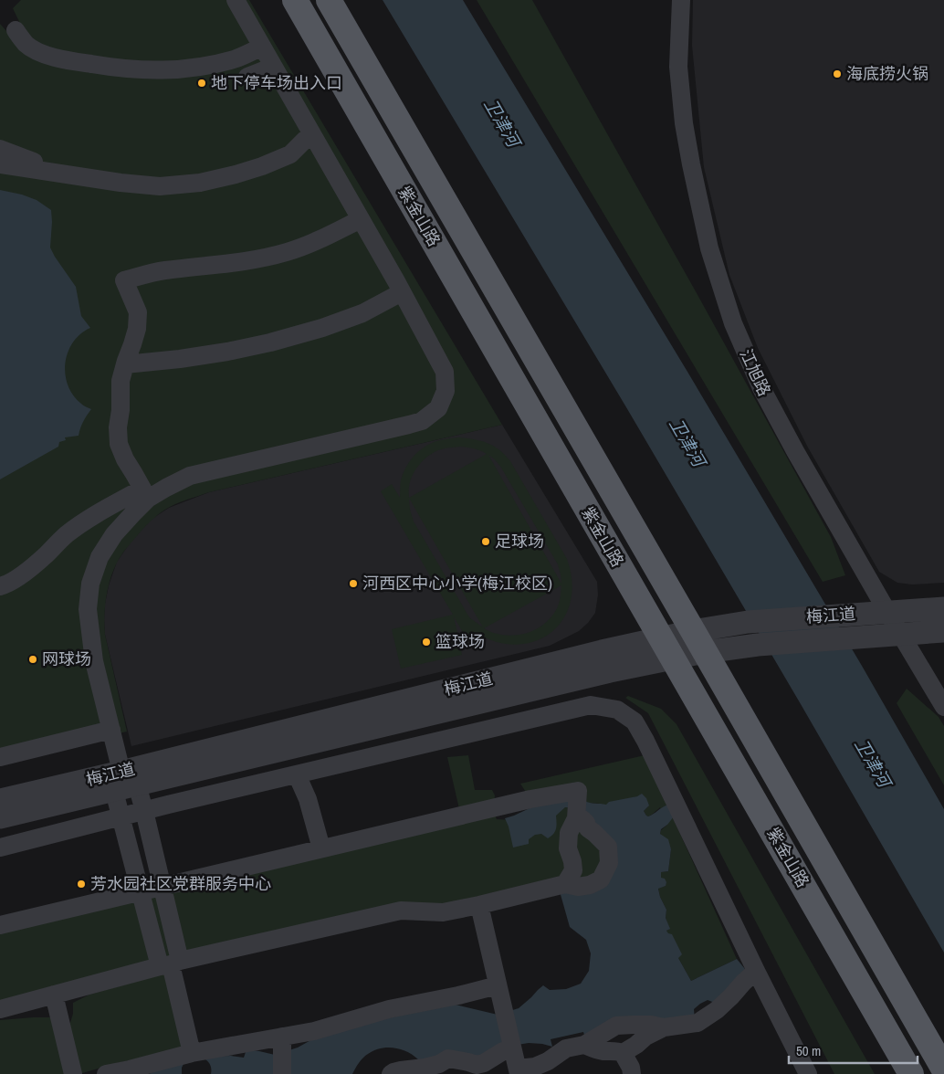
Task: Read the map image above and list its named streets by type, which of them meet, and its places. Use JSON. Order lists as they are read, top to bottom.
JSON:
{
  "streets": {
    "main road": ["紫金山路"],
    "street": ["江旭路", "梅江道"]
  },
  "crossings": [
    ["紫金山路", "梅江道"],
    ["江旭路", "梅江道"]
  ],
  "water": ["卫津河"],
  "places": [
    "海底捞火锅",
    "地下停车场出入口",
    "足球场",
    "河西区中心小学(梅江校区)",
    "篮球场",
    "网球场",
    "芳水园社区党群服务中心"
  ],
  "scale_bar": "50 m"
}
